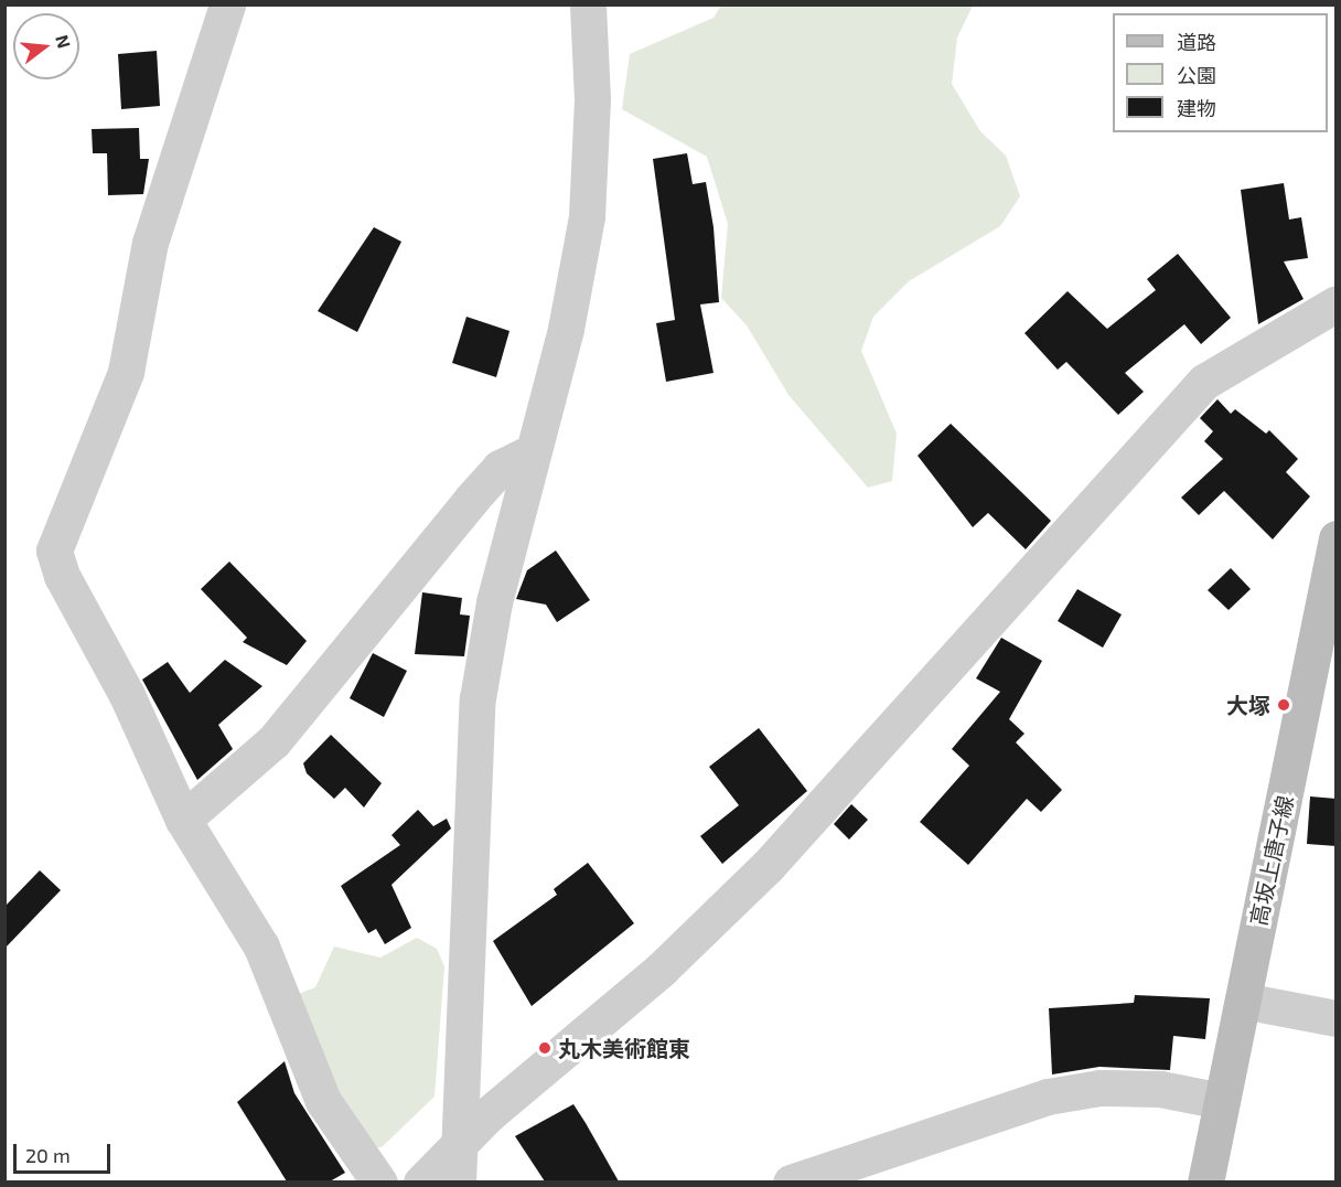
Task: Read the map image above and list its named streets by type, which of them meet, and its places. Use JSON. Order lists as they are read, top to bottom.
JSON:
{
  "streets": {
    "main road": ["高坂上唐子線"]
  },
  "places": ["大塚", "丸木美術館東"],
  "legend": ["道路", "公園", "建物"],
  "scale_bar": "20 m",
  "north": "right"
}
